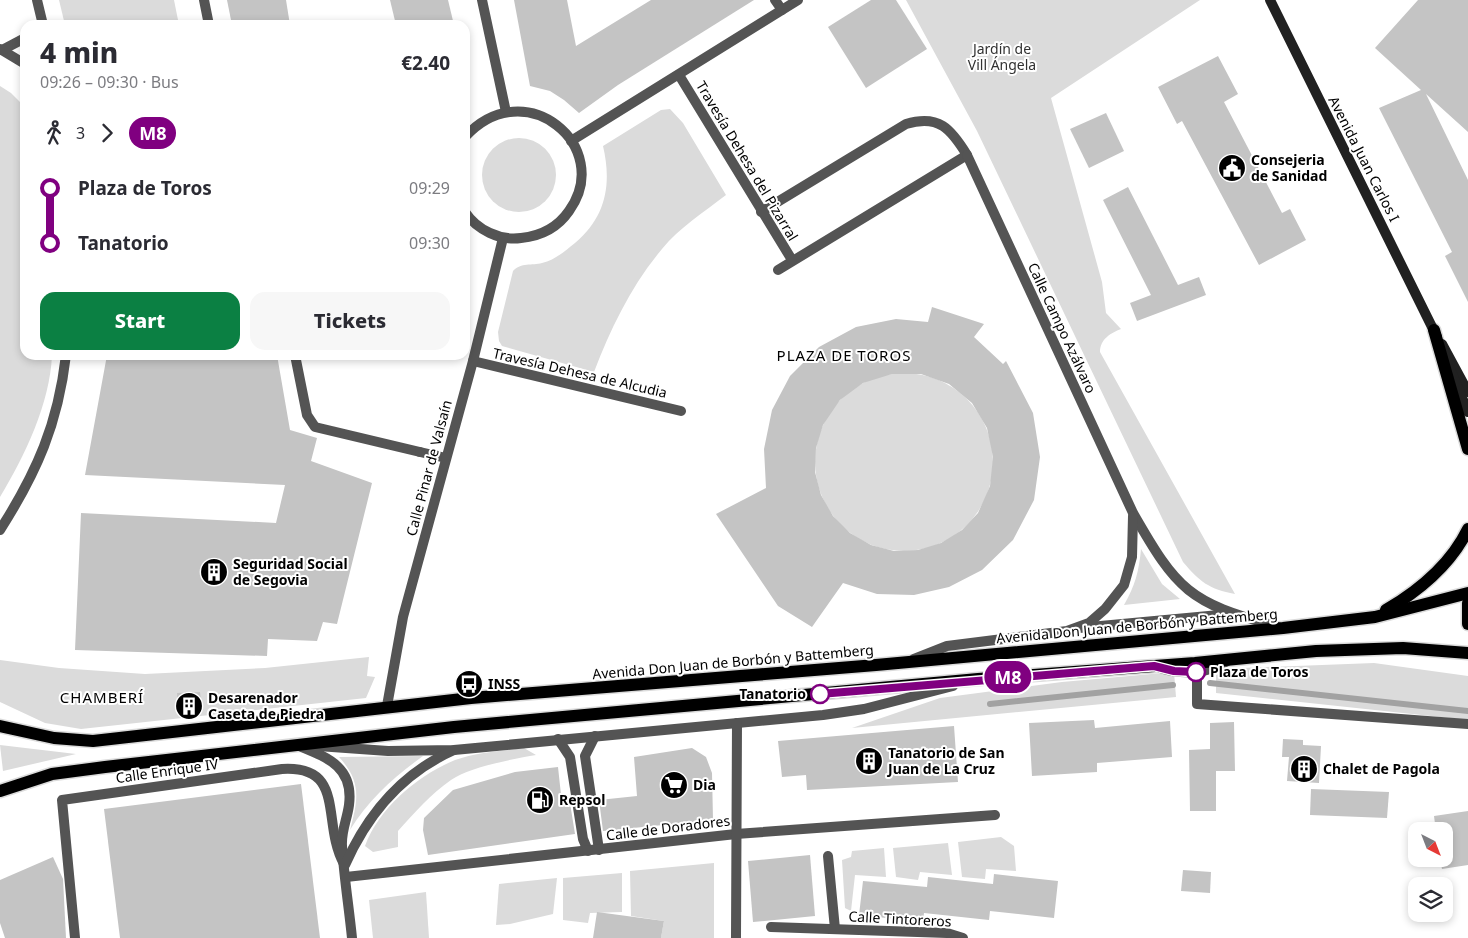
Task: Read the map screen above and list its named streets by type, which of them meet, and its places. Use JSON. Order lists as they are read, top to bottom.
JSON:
{
  "streets": {
    "main road": ["Avenida Juan Carlos I", "Avenida Don Juan de Borbón y Battemberg"],
    "street": [
      "Travesía Dehesa del Pizarral",
      "Calle Campo Azálvaro",
      "Travesía Dehesa de Alcudia",
      "Calle Pinar de Valsaín",
      "Calle Enrique IV",
      "Calle de Doradores",
      "Calle Tintoreros"
    ]
  },
  "crossings": [
    ["Travesía Dehesa del Pizarral", "Calle Campo Azálvaro"],
    ["Travesía Dehesa de Alcudia", "Calle Pinar de Valsaín"],
    ["Calle Pinar de Valsaín", "Avenida Don Juan de Borbón y Battemberg"]
  ],
  "districts": ["PLAZA DE TOROS", "CHAMBERÍ"],
  "parks": ["Jardín de Vill Ángela"],
  "places": {
    "public building": ["Consejeria de Sanidad"],
    "building": [
      "Seguridad Social de Segovia",
      "Desarenador Caseta de Piedra",
      "Tanatorio de San Juan de La Cruz",
      "Chalet de Pagola"
    ],
    "other": ["Plaza de Toros", "Tanatorio"],
    "bus stop": ["INSS"],
    "supermarket": ["Dia"],
    "fuel station": ["Repsol"]
  },
  "lines": ["bus line M8"],
  "north": "bottom right",
  "page": {
    "on_map": "M8",
    "heading": ["4 min", "09:26 – 09:30 · Bus", "€2.40"],
    "legs": ["3", "M8"],
    "list": [
      {
        "name": "Plaza de Toros",
        "value": "09:29"
      },
      {
        "name": "Tanatorio",
        "value": "09:30"
      }
    ],
    "buttons": ["Start", "Tickets"]
  }
}
